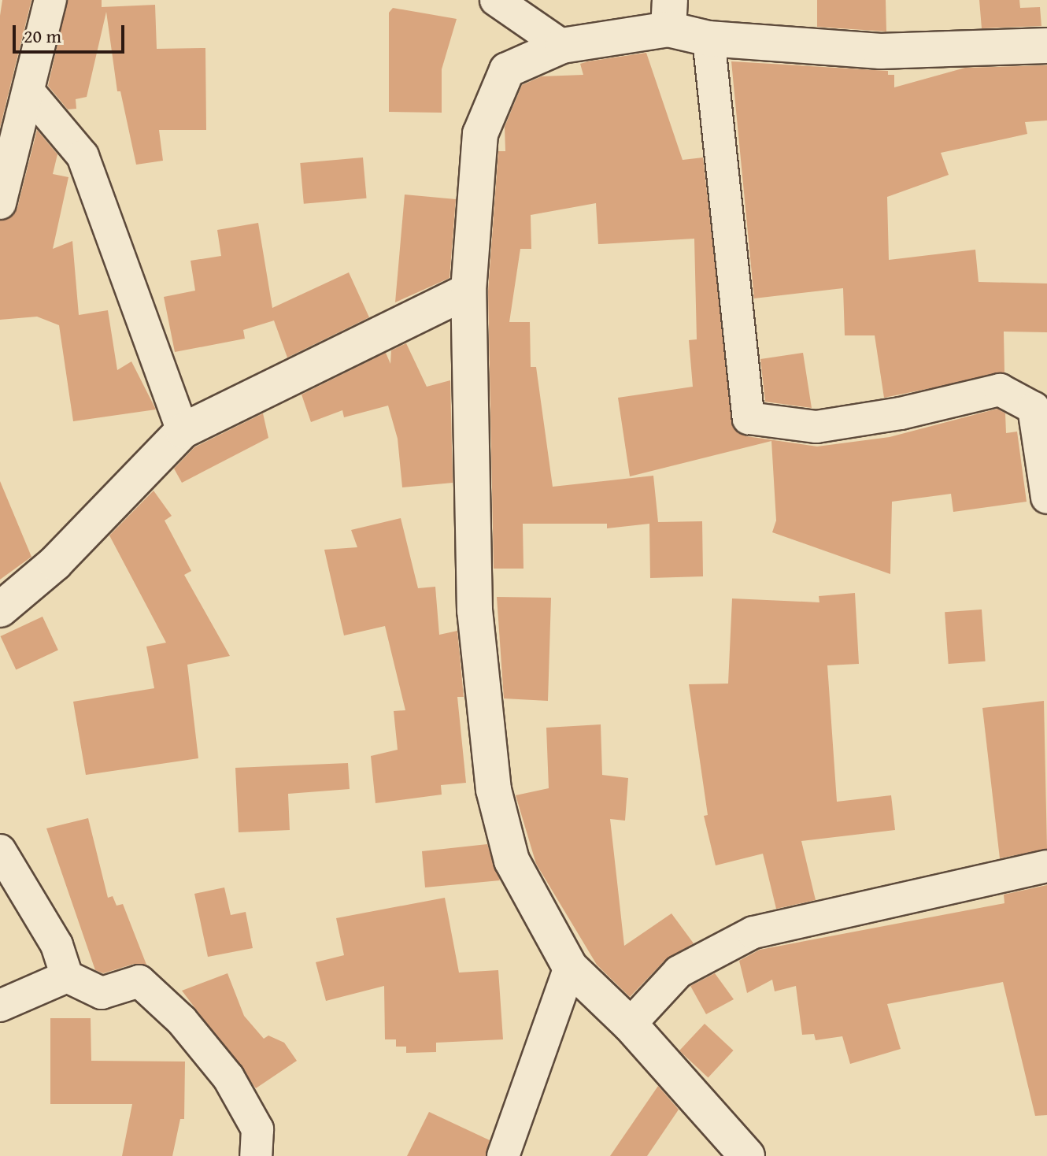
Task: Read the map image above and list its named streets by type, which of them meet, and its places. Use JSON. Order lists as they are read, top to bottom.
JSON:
{
  "scale_bar": "20 m"
}
